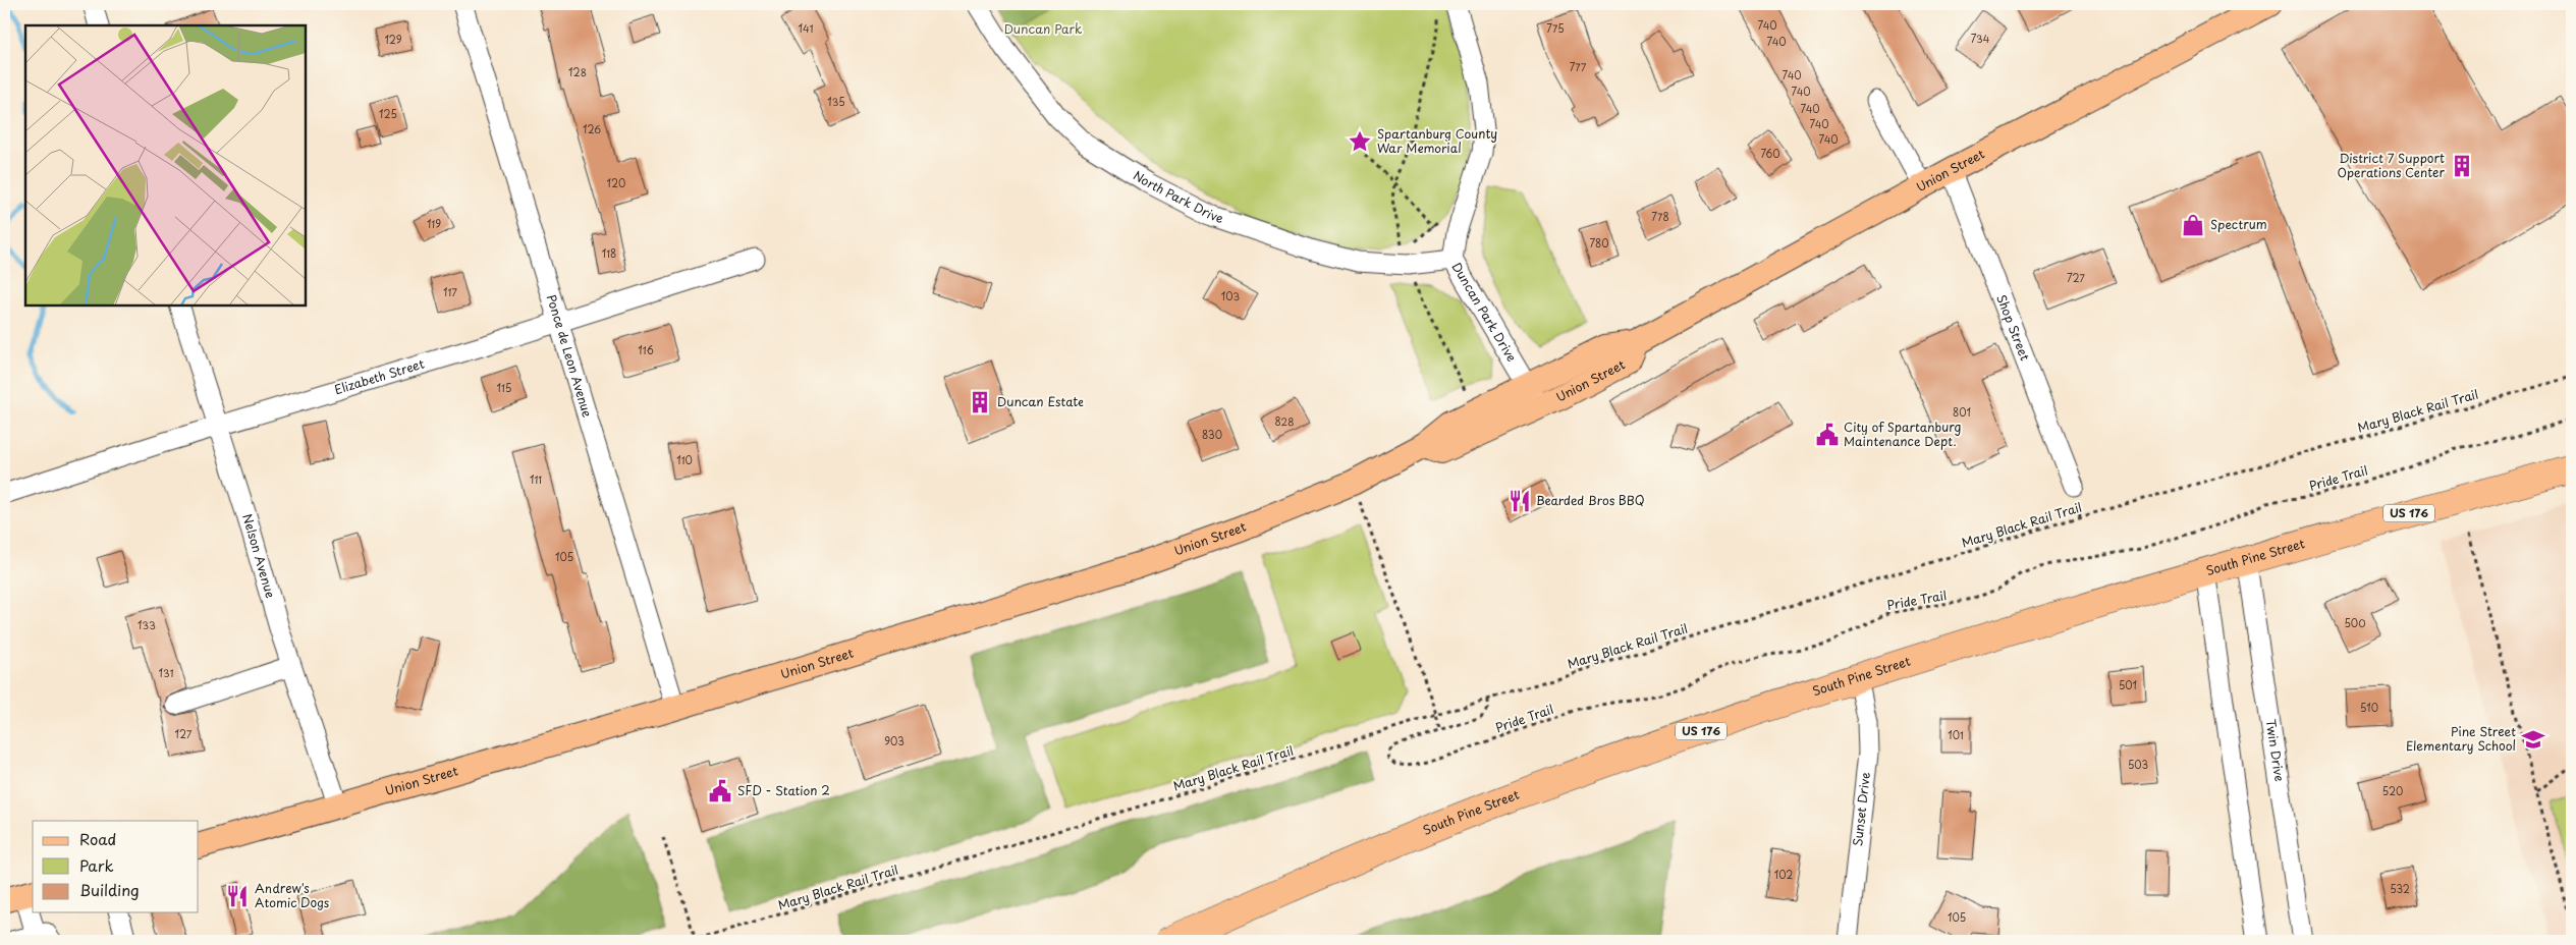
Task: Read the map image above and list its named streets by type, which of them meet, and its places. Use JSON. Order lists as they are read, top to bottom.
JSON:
{
  "streets": {
    "highway": ["US 176", "South Pine Street"],
    "main road": ["Union Street"],
    "street": [
      "North Park Drive",
      "Duncan Park Drive",
      "Shop Street",
      "Ponce de Leon Avenue",
      "Elizabeth Street",
      "Nelson Avenue",
      "Twin Drive",
      "Sunset Drive"
    ],
    "path": ["Mary Black Rail Trail", "Pride Trail"]
  },
  "crossings": [
    ["Union Street", "Duncan Park Drive"],
    ["Union Street", "Shop Street"],
    ["Union Street", "Ponce de Leon Avenue"],
    ["Union Street", "Nelson Avenue"],
    ["North Park Drive", "Duncan Park Drive"],
    ["Ponce de Leon Avenue", "Elizabeth Street"],
    ["Elizabeth Street", "Nelson Avenue"],
    ["Mary Black Rail Trail", "Pride Trail"],
    ["South Pine Street", "Twin Drive"],
    ["South Pine Street", "Sunset Drive"]
  ],
  "parks": ["Duncan Park"],
  "places": {
    "place": ["Spartanburg County War Memorial"],
    "building": ["District 7 Support Operations Center", "Duncan Estate"],
    "shop": ["Spectrum"],
    "public building": ["City of Spartanburg Maintenance Dept.", "SFD - Station 2"],
    "restaurant": ["Bearded Bros BBQ", "Andrew's Atomic Dogs"],
    "school or university": ["Pine Street Elementary School"]
  },
  "house_numbers": [
    "740",
    "141",
    "775",
    "734",
    "129",
    "740",
    "777",
    "128",
    "740",
    "740",
    "135",
    "740",
    "125",
    "740",
    "126",
    "740",
    "760",
    "120",
    "778",
    "119",
    "780",
    "118",
    "727",
    "117",
    "103",
    "116",
    "115",
    "801",
    "828",
    "830",
    "110",
    "111",
    "105",
    "500",
    "133",
    "131",
    "501",
    "510",
    "127",
    "101",
    "903",
    "503",
    "520",
    "102",
    "532",
    "105"
  ],
  "legend": ["Road", "Park", "Building"]
}
